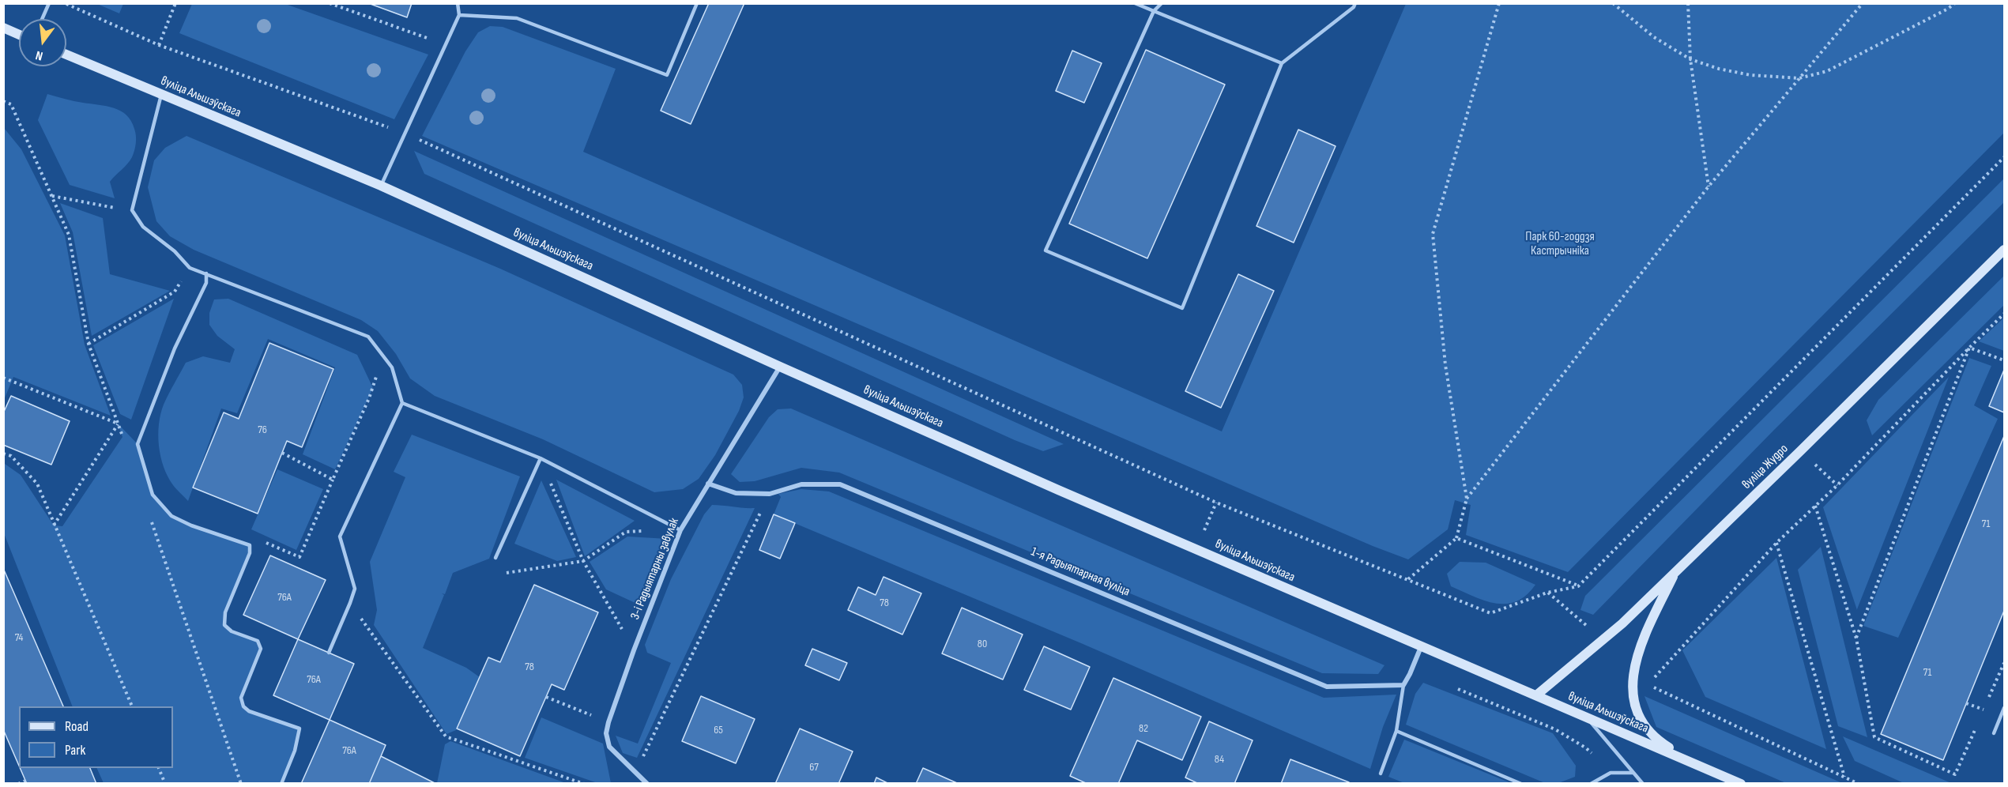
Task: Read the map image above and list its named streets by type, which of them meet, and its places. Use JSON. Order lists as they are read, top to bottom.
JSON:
{
  "streets": {
    "main road": ["вуліца Альшэўскага", "вуліца Жудро"],
    "street": ["3-і Радыятарны завулак", "1-я Радыятарная вуліца"]
  },
  "crossings": [
    ["вуліца Альшэўскага", "вуліца Жудро"],
    ["вуліца Альшэўскага", "3-і Радыятарны завулак"],
    ["3-і Радыятарны завулак", "1-я Радыятарная вуліца"]
  ],
  "parks": ["Парк 60-годдзя Кастрычніка"],
  "house_numbers": [
    "76",
    "71",
    "76А",
    "78",
    "74",
    "80",
    "78",
    "71",
    "76А",
    "82",
    "65",
    "76А",
    "84",
    "67"
  ],
  "legend": ["Road", "Park"],
  "north": "bottom"
}
